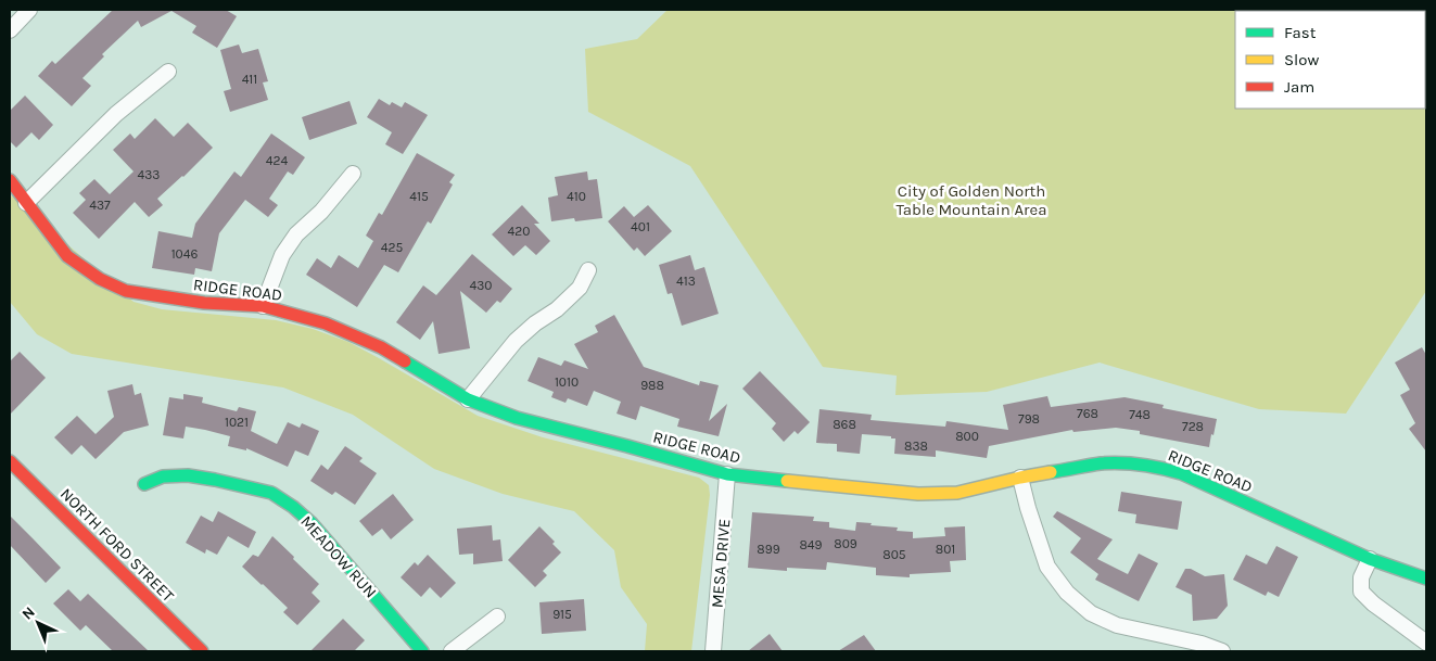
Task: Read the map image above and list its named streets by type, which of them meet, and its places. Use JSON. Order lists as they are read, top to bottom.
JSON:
{
  "streets": {
    "street": [
      "RIDGE ROAD",
      "NORTH FORD STREET",
      "MEADOW RUN",
      "MESA DRIVE"
    ]
  },
  "crossings": [
    ["RIDGE ROAD", "MESA DRIVE"]
  ],
  "parks": ["City of Golden North Table Mountain Area"],
  "house_numbers": [
    "411",
    "424",
    "433",
    "415",
    "410",
    "437",
    "401",
    "420",
    "425",
    "1046",
    "413",
    "430",
    "1010",
    "988",
    "768",
    "748",
    "798",
    "1021",
    "868",
    "728",
    "800",
    "838",
    "809",
    "849",
    "899",
    "801",
    "805",
    "915"
  ],
  "legend": ["Fast", "Slow", "Jam"],
  "north": "top left"
}
